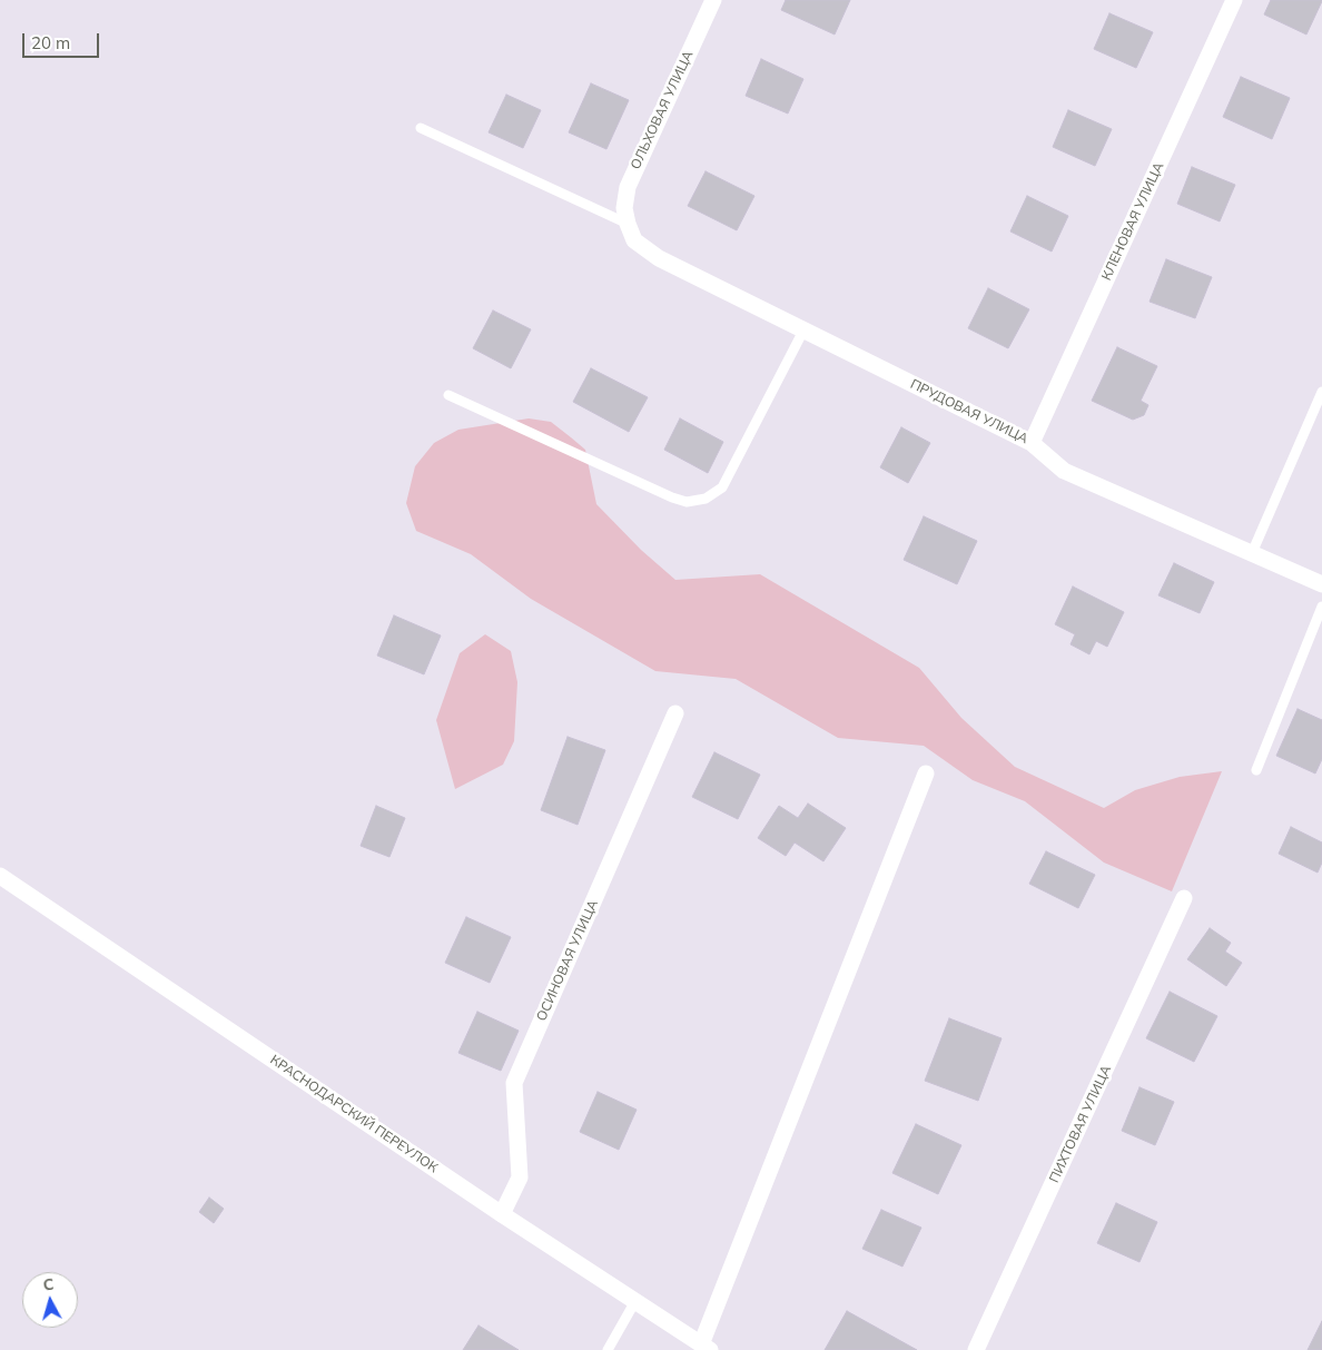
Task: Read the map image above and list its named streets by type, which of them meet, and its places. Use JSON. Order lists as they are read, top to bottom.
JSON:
{
  "streets": {
    "street": [
      "ОЛЬХОВАЯ УЛИЦА",
      "КЛЕНОВАЯ УЛИЦА",
      "ПРУДОВАЯ УЛИЦА",
      "ОСИНОВАЯ УЛИЦА",
      "КРАСНОДАРСКИЙ ПЕРЕУЛОК",
      "ПИХТОВАЯ УЛИЦА"
    ]
  },
  "crossings": [
    ["ОЛЬХОВАЯ УЛИЦА", "ПРУДОВАЯ УЛИЦА"],
    ["КЛЕНОВАЯ УЛИЦА", "ПРУДОВАЯ УЛИЦА"],
    ["ОСИНОВАЯ УЛИЦА", "КРАСНОДАРСКИЙ ПЕРЕУЛОК"]
  ],
  "scale_bar": "20 m",
  "north": "top"
}
